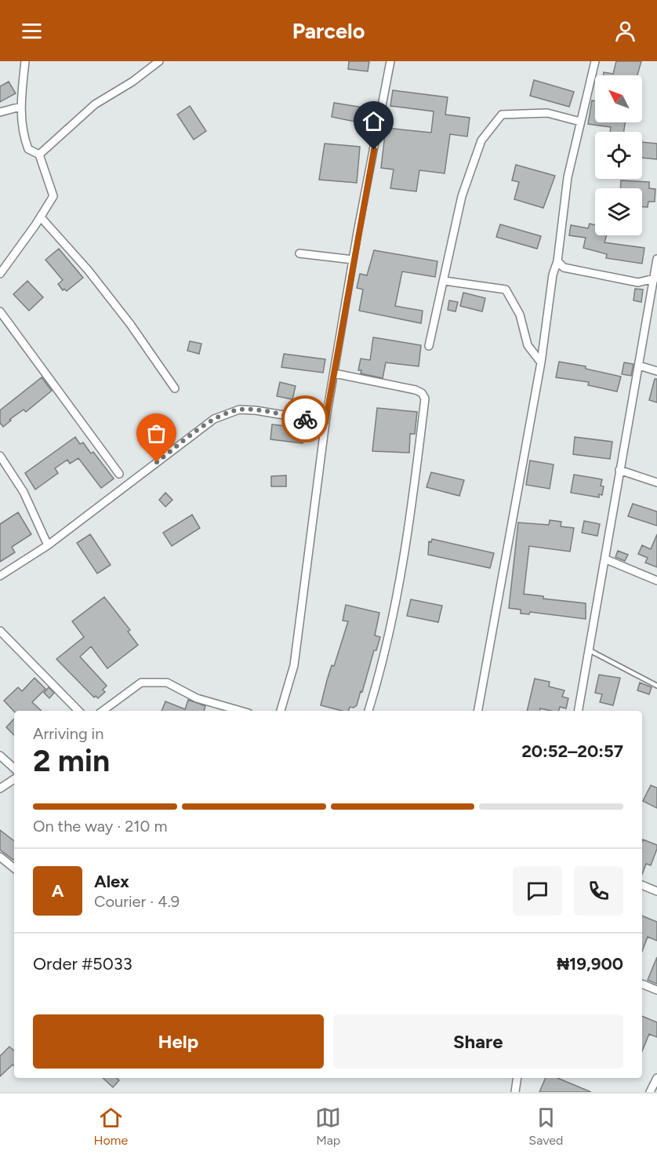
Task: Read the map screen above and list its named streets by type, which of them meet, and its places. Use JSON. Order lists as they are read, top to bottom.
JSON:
{
  "north": "top left",
  "page": {
    "header": "Parcelo",
    "heading": ["2 min", "Arriving in", "20:52–20:57"],
    "panel": [
      "Alex",
      "Courier · 4.9",
      "Order #5033",
      "₦19,900"
    ],
    "bar": "On the way · 210 m",
    "round": "A",
    "buttons": ["Help", "Share"],
    "tabs": ["Home", "Map", "Saved"]
  }
}
